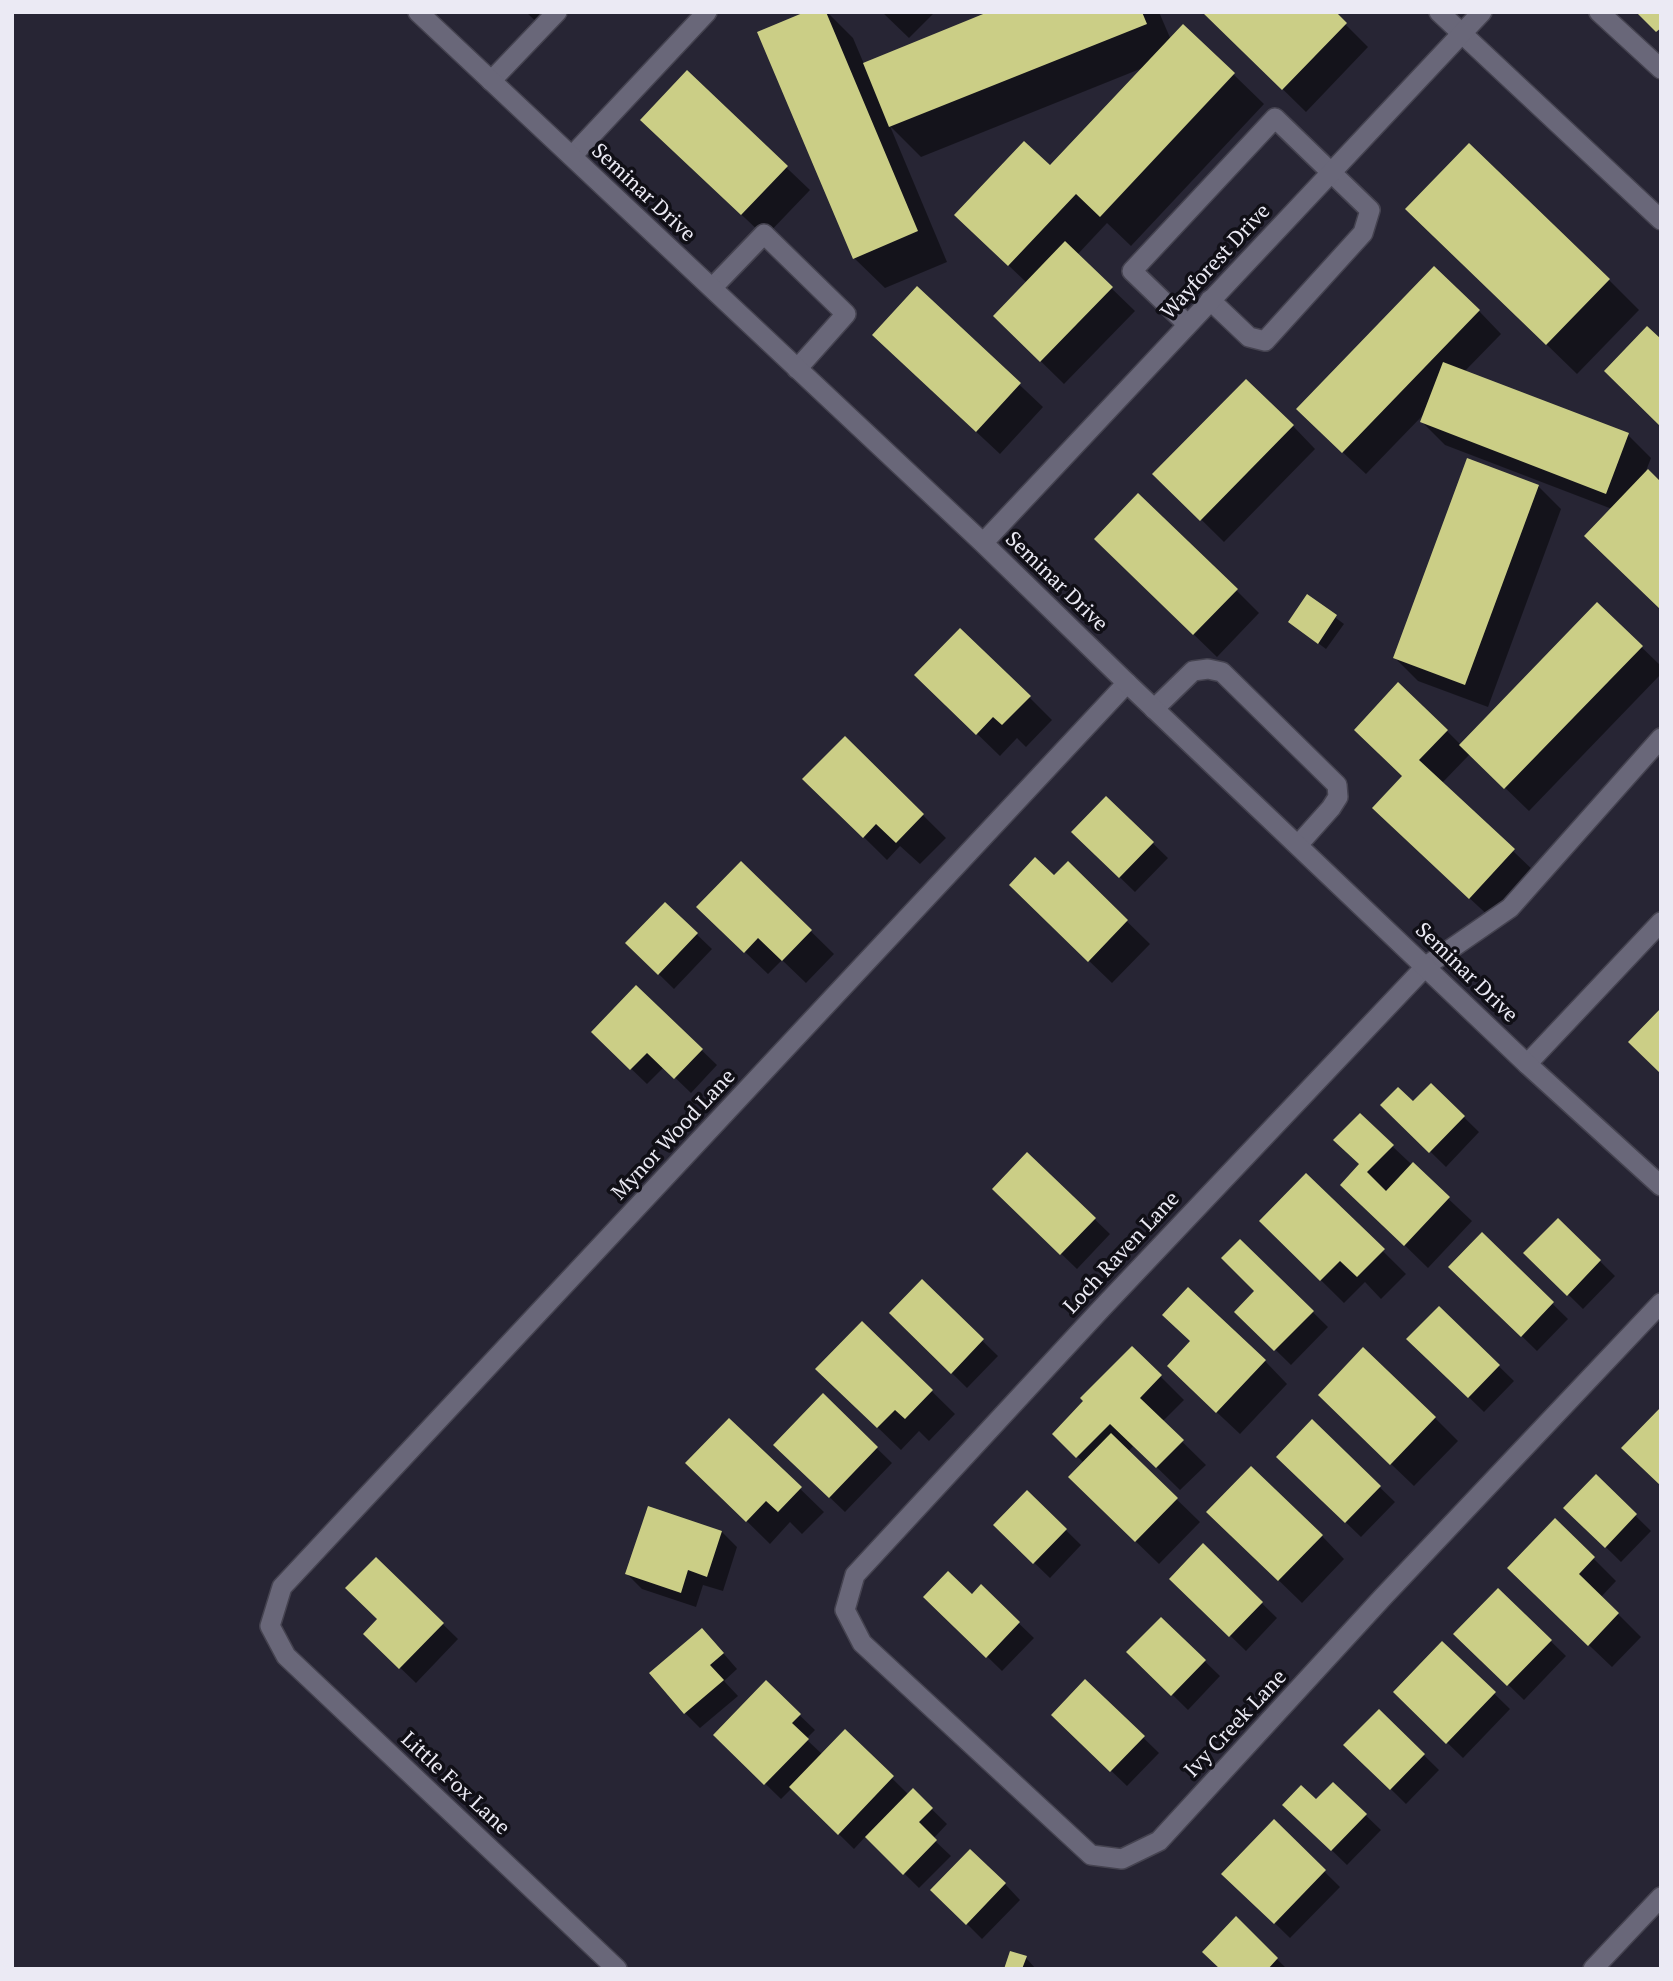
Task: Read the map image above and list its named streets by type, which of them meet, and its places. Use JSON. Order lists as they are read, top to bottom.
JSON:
{
  "streets": {
    "street": [
      "Seminar Drive",
      "Wayforest Drive",
      "Mynor Wood Lane",
      "Loch Raven Lane",
      "Ivy Creek Lane",
      "Little Fox Lane"
    ]
  },
  "crossings": [
    ["Seminar Drive", "Wayforest Drive"],
    ["Seminar Drive", "Mynor Wood Lane"],
    ["Seminar Drive", "Loch Raven Lane"],
    ["Mynor Wood Lane", "Little Fox Lane"],
    ["Loch Raven Lane", "Ivy Creek Lane"]
  ]
}
